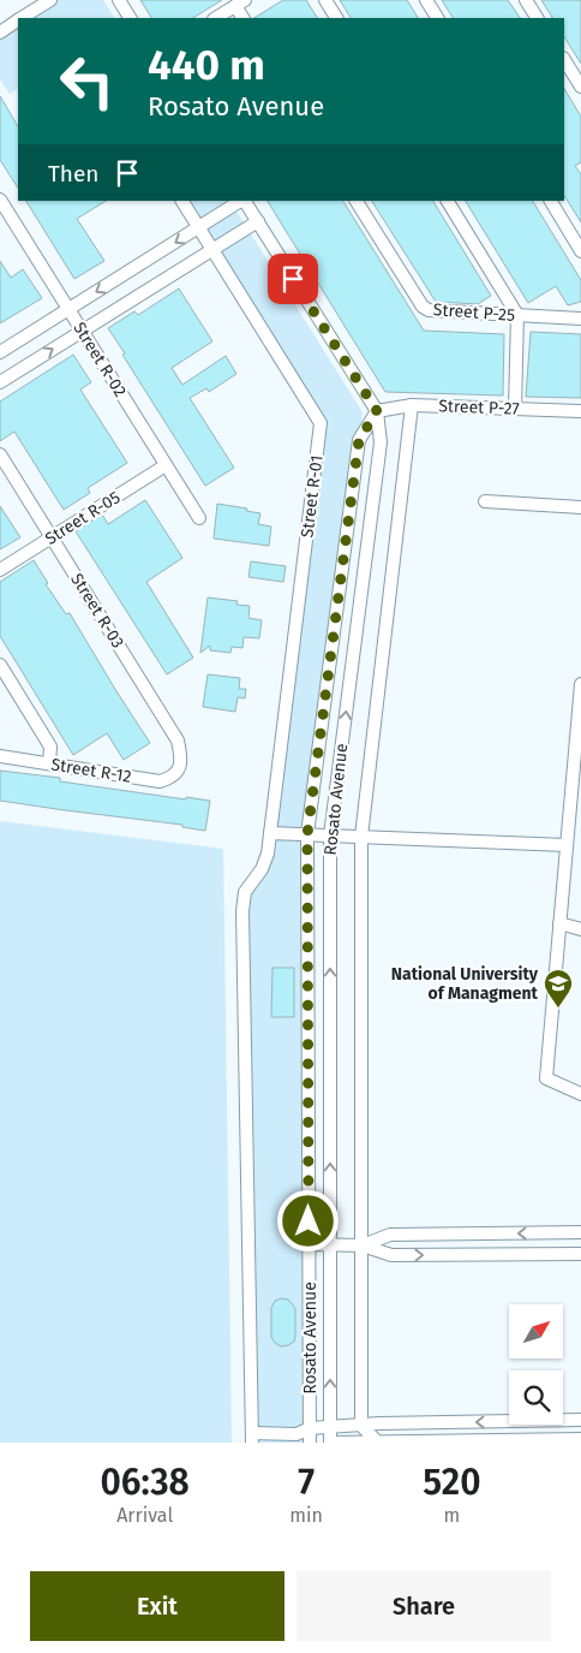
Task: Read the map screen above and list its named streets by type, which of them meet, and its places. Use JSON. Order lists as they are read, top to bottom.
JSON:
{
  "streets": {
    "street": [
      "Street P-25",
      "Street R-02",
      "Street P-27",
      "Street R-01",
      "Street R-05",
      "Street R-03",
      "Street R-12",
      "Rosato Avenue"
    ]
  },
  "crossings": [
    ["Street R-02", "Street R-05"],
    ["Street P-27", "Rosato Avenue"],
    ["Street R-05", "Street R-03"],
    ["Street R-03", "Street R-12"]
  ],
  "places": {
    "school or university": ["National University of Managment"]
  },
  "north": "top right",
  "page": {
    "turn": ["440 m", "Rosato Avenue"],
    "then": "Then",
    "eta": [
      "06:38",
      "Arrival",
      "7",
      "min",
      "520",
      "m"
    ],
    "buttons": ["Exit", "Share"]
  }
}
